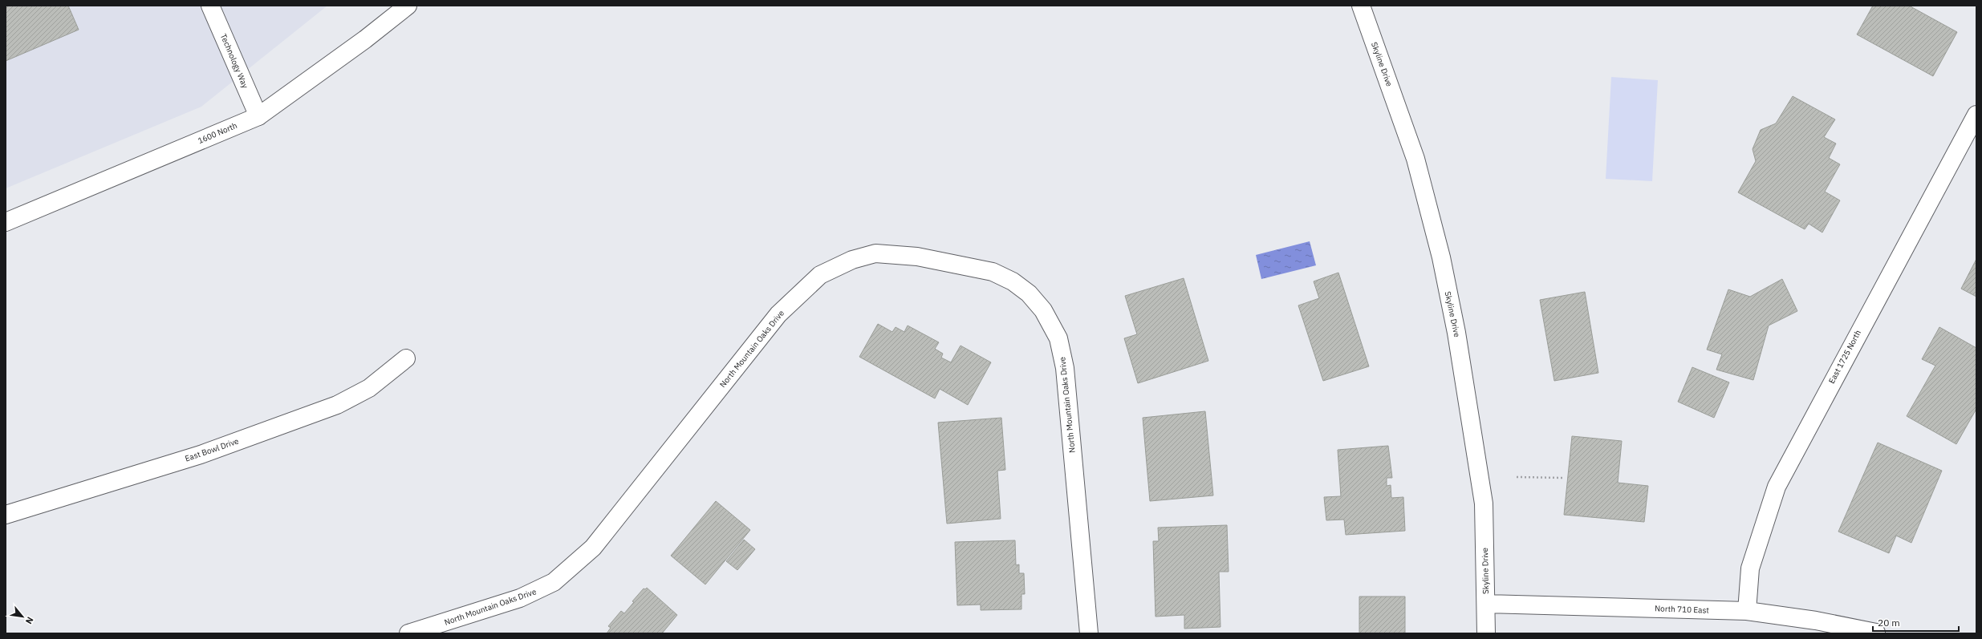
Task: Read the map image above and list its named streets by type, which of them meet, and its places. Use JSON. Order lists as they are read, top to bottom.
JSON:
{
  "streets": {
    "street": [
      "Technology Way",
      "Skyline Drive",
      "1600 North",
      "North Mountain Oaks Drive",
      "East 1725 North",
      "East Bowl Drive",
      "North 710 East"
    ]
  },
  "crossings": [
    ["Technology Way", "1600 North"],
    ["Skyline Drive", "North 710 East"],
    ["East 1725 North", "North 710 East"]
  ],
  "scale_bar": "20 m",
  "north": "bottom right"
}
